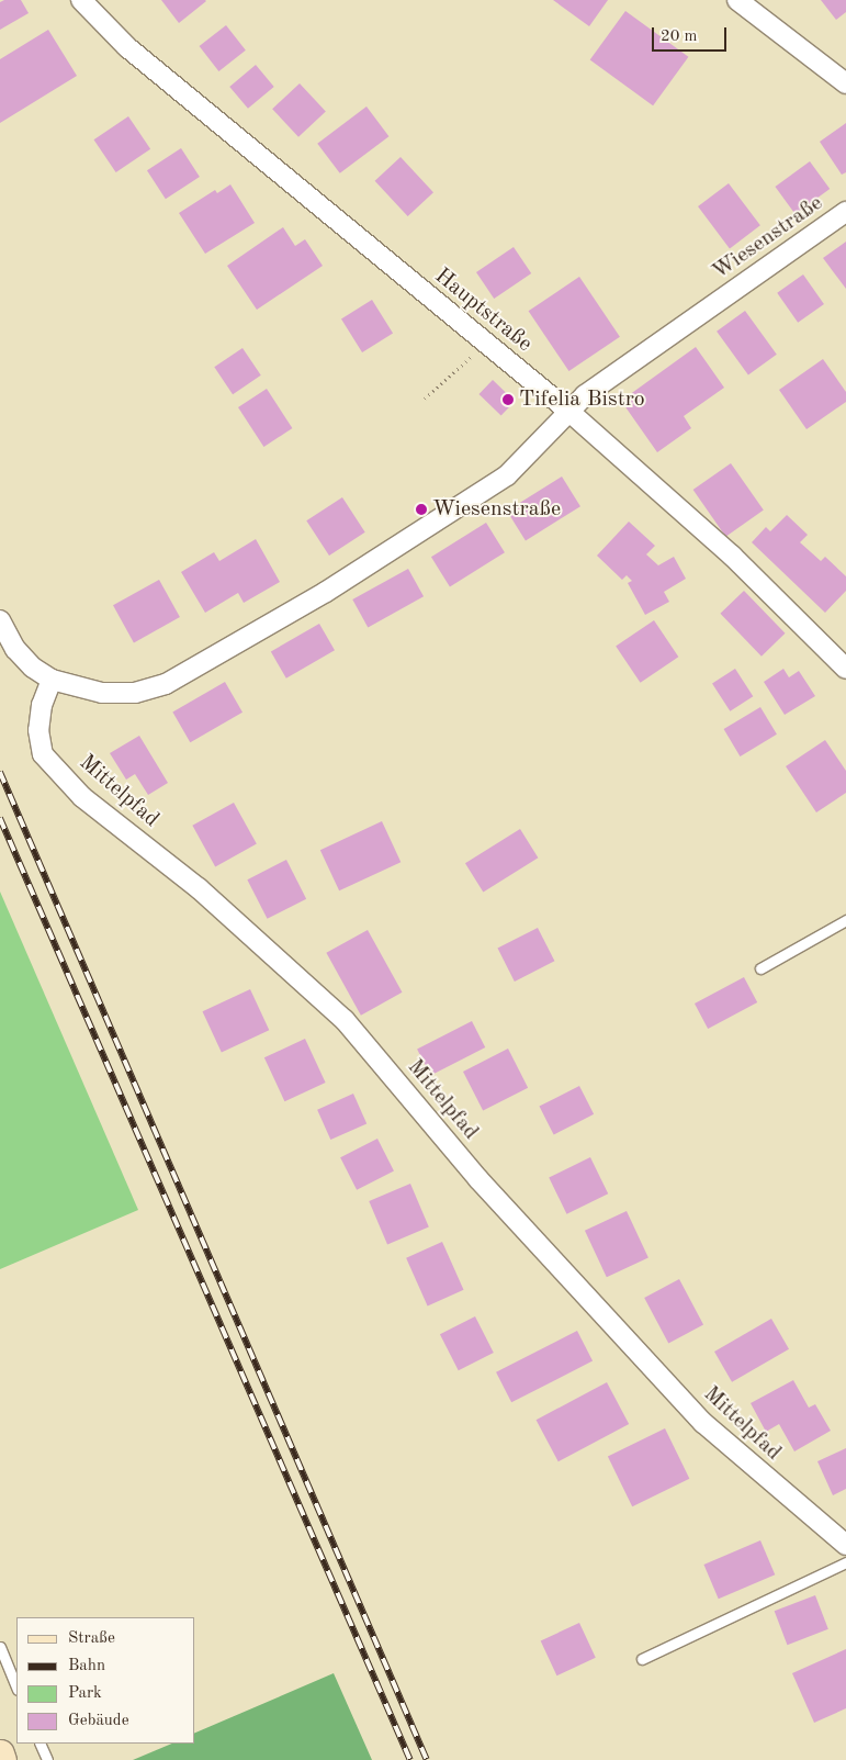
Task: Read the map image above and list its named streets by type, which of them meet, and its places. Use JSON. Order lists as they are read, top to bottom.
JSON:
{
  "streets": {
    "street": ["Wiesenstraße", "Hauptstraße", "Mittelpfad"]
  },
  "crossings": [
    ["Wiesenstraße", "Hauptstraße"],
    ["Wiesenstraße", "Mittelpfad"]
  ],
  "places": ["Tifelia Bistro", "Wiesenstraße"],
  "legend": [
    "Straße",
    "Bahn",
    "Park",
    "Gebäude"
  ],
  "scale_bar": "20 m"
}
